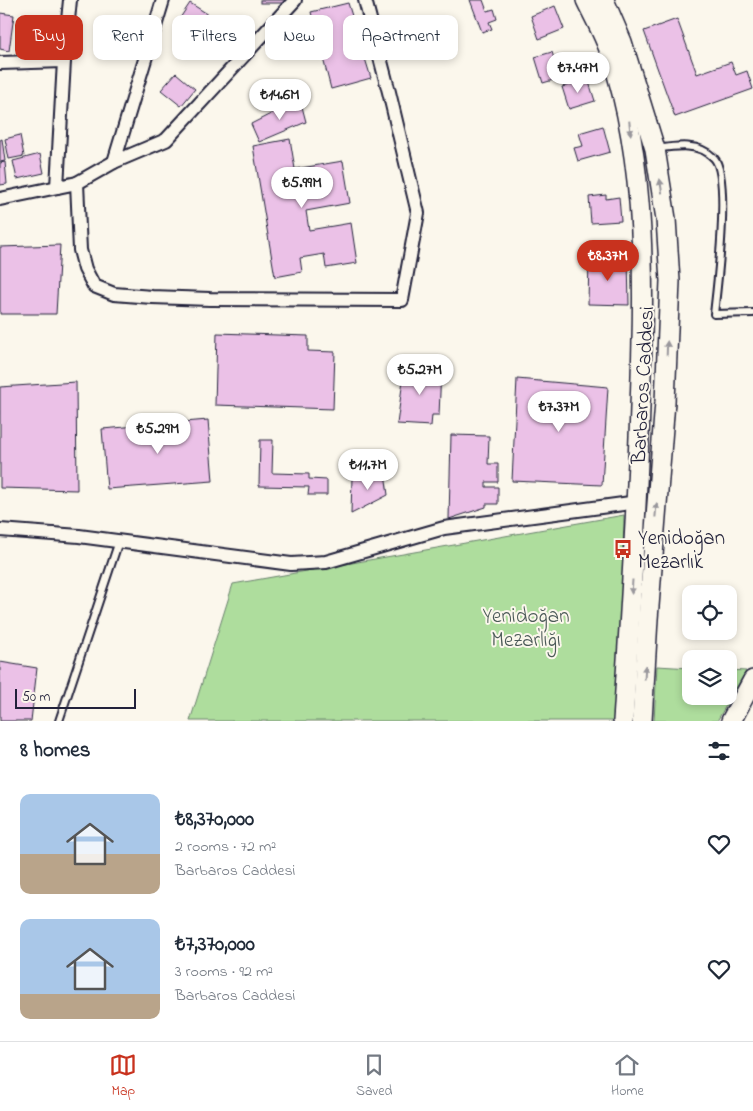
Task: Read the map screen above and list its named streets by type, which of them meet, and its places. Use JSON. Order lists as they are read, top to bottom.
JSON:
{
  "streets": {
    "main road": ["Barbaros Caddesi"]
  },
  "parks": ["Yenidoğan Mezarlığı"],
  "places": {
    "bus stop": ["Yenidoğan Mezarlık"]
  },
  "scale_bar": "50 m",
  "page": {
    "chip": [
      "Buy",
      "Rent",
      "Filters",
      "New",
      "Apartment"
    ],
    "price": [
      "₺7.47M",
      "₺14.6M",
      "₺5.99M",
      "₺8.37M",
      "₺5.27M",
      "₺7.37M",
      "₺5.29M",
      "₺11.7M"
    ],
    "scale": "50 m",
    "heading": "8 homes",
    "list": [
      {
        "name": "₺8,370,000",
        "note": "2 rooms · 72 m² · Barbaros Caddesi"
      },
      {
        "name": "₺7,370,000",
        "note": "3 rooms · 92 m² · Barbaros Caddesi"
      }
    ],
    "tabs": ["Map", "Saved", "Home"]
  }
}
